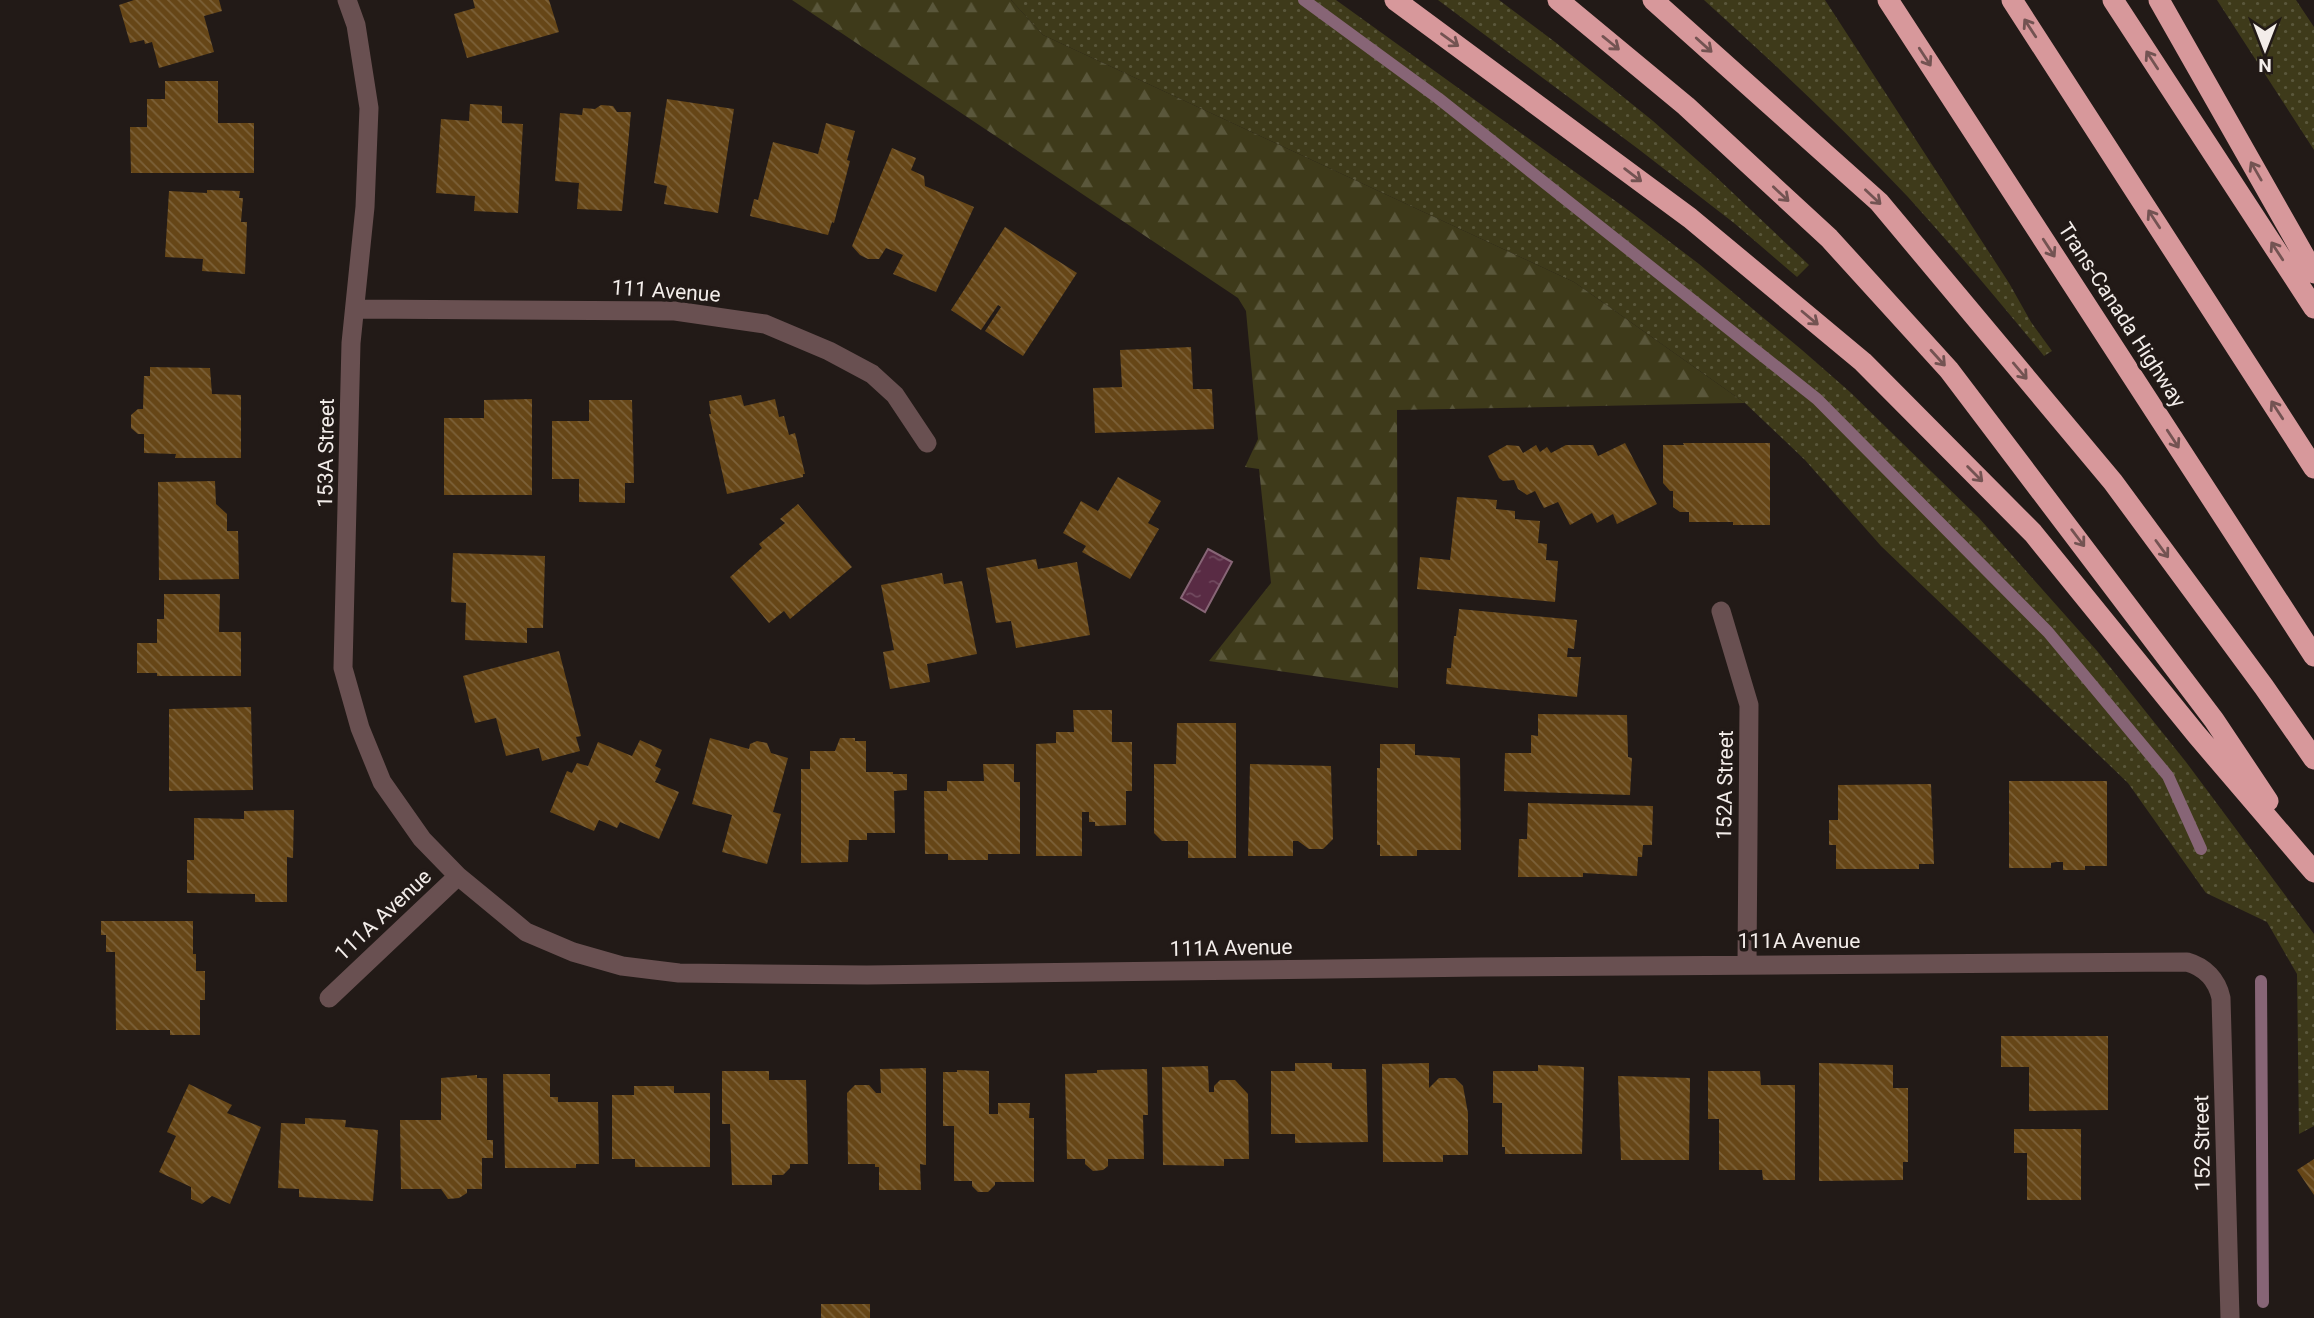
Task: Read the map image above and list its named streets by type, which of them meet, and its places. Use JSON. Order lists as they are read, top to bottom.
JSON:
{
  "streets": {
    "highway": ["Trans-Canada Highway"],
    "street": [
      "111 Avenue",
      "153A Street",
      "152A Street",
      "111A Avenue",
      "152 Street"
    ]
  },
  "crossings": [
    ["111 Avenue", "153A Street"],
    ["153A Street", "111A Avenue"],
    ["152A Street", "111A Avenue"],
    ["111A Avenue", "152 Street"]
  ],
  "north": "bottom"
}
